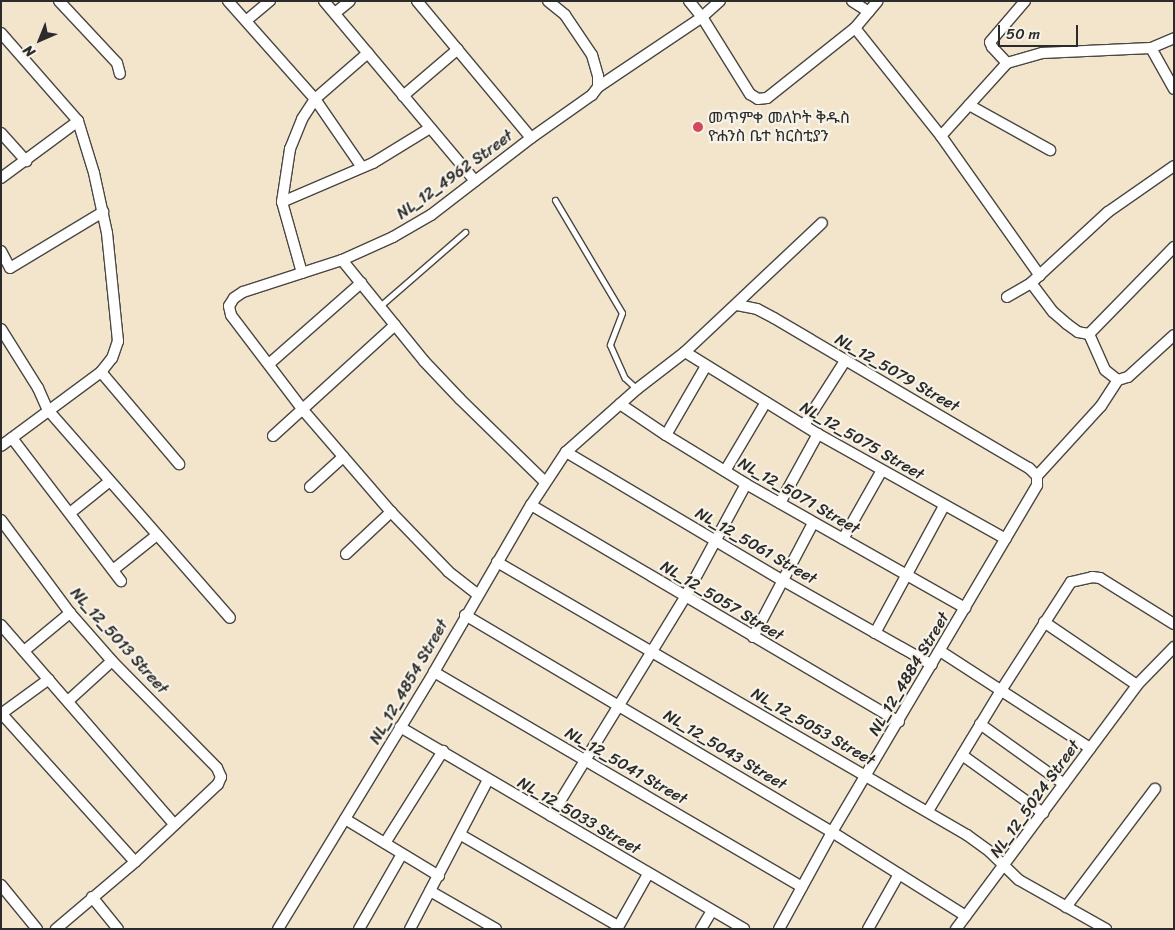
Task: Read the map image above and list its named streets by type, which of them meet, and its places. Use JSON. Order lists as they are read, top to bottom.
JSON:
{
  "streets": {
    "street": [
      "NL_12_4962 Street",
      "NL_12_5079 Street",
      "NL_12_5075 Street",
      "NL_12_5071 Street",
      "NL_12_5061 Street",
      "NL_12_5057 Street",
      "NL_12_5013 Street",
      "NL_12_4884 Street",
      "NL_12_4854 Street",
      "NL_12_5053 Street",
      "NL_12_5043 Street",
      "NL_12_5041 Street",
      "NL_12_5024 Street",
      "NL_12_5033 Street"
    ]
  },
  "crossings": [
    ["NL_12_5079 Street", "NL_12_4884 Street"],
    ["NL_12_5079 Street", "NL_12_4854 Street"],
    ["NL_12_5075 Street", "NL_12_4884 Street"],
    ["NL_12_5075 Street", "NL_12_4854 Street"],
    ["NL_12_5071 Street", "NL_12_4884 Street"],
    ["NL_12_5071 Street", "NL_12_4854 Street"],
    ["NL_12_5061 Street", "NL_12_4884 Street"],
    ["NL_12_5061 Street", "NL_12_4854 Street"],
    ["NL_12_5057 Street", "NL_12_4884 Street"],
    ["NL_12_5057 Street", "NL_12_4854 Street"],
    ["NL_12_4884 Street", "NL_12_5053 Street"],
    ["NL_12_4884 Street", "NL_12_5043 Street"],
    ["NL_12_4884 Street", "NL_12_5041 Street"],
    ["NL_12_4854 Street", "NL_12_5053 Street"],
    ["NL_12_4854 Street", "NL_12_5043 Street"],
    ["NL_12_4854 Street", "NL_12_5041 Street"],
    ["NL_12_4854 Street", "NL_12_5033 Street"],
    ["NL_12_5053 Street", "NL_12_5024 Street"],
    ["NL_12_5043 Street", "NL_12_5024 Street"]
  ],
  "places": ["መጥምቀ መለኮት ቅዱስ ዮሐንስ ቤተ ክርስቲያን"],
  "scale_bar": "50 m",
  "north": "bottom left"
}
